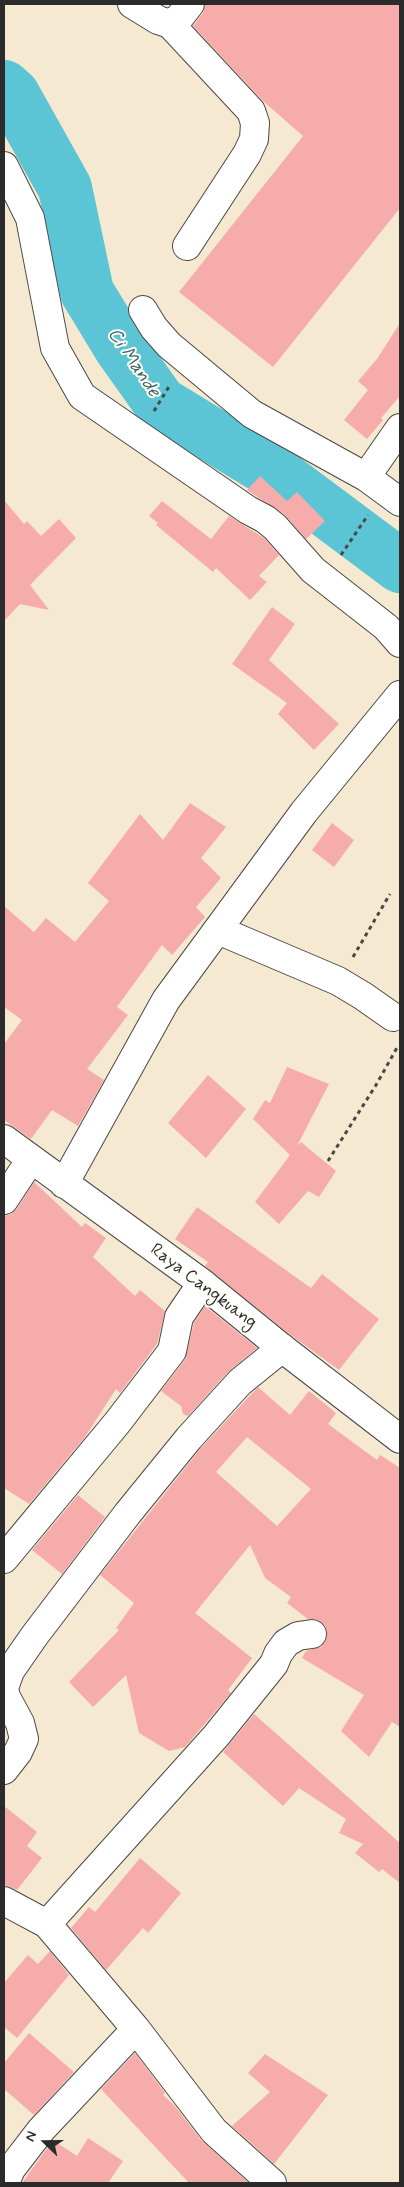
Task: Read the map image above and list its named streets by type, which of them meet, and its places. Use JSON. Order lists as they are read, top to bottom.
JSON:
{
  "streets": {
    "street": ["Raya Cangkuang"]
  },
  "water": ["Ci Mande"],
  "north": "left"
}
